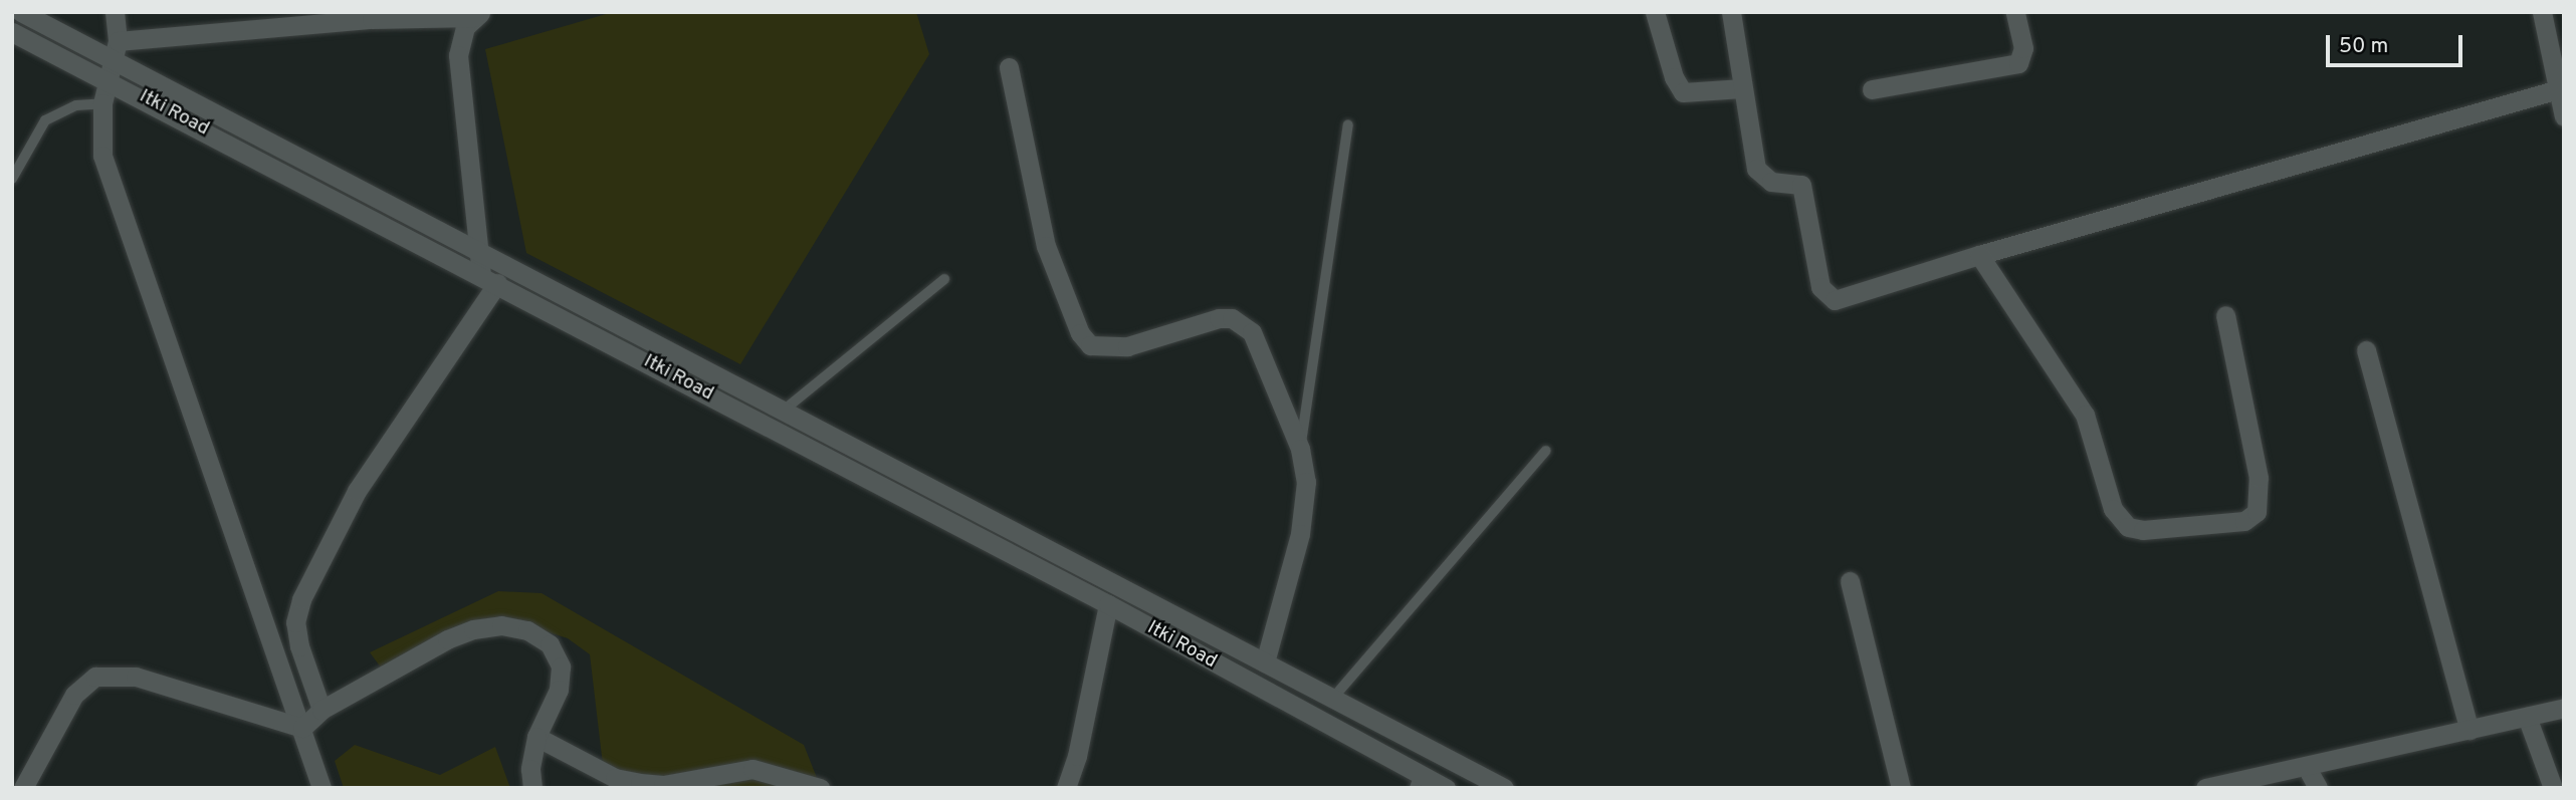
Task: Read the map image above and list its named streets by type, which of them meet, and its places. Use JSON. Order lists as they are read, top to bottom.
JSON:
{
  "streets": {
    "street": ["Itki Road"]
  },
  "scale_bar": "50 m"
}
